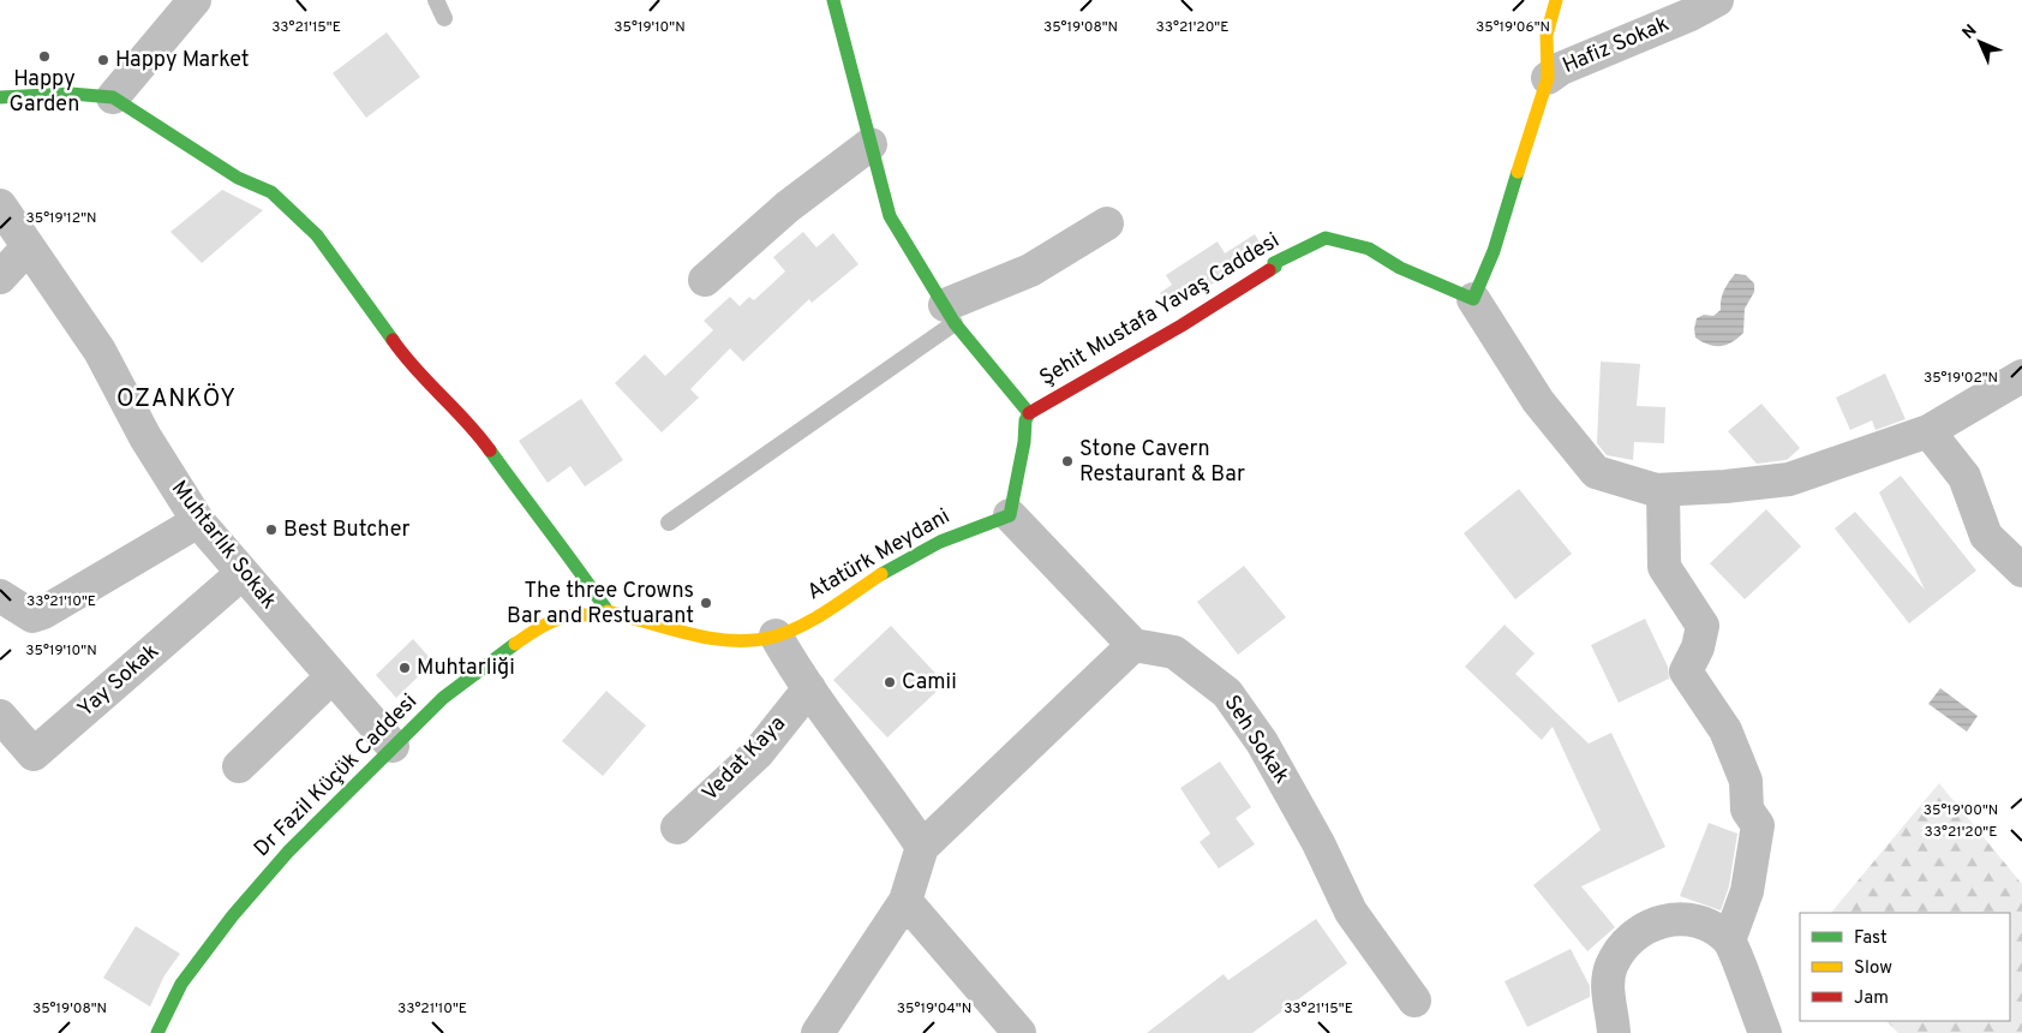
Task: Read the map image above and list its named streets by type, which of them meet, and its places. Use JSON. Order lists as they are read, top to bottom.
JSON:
{
  "streets": {
    "street": [
      "Hafiz Sokak",
      "Şehit Mustafa Yavaş Caddesi",
      "Muhtarlık Sokak",
      "Atatürk Meydani",
      "Yay Sokak",
      "Seh Sokak",
      "Vedat Kaya",
      "Dr Fazil Kϋçϋk Caddesi"
    ]
  },
  "crossings": [
    ["Muhtarlık Sokak", "Yay Sokak"],
    ["Muhtarlık Sokak", "Dr Fazil Kϋçϋk Caddesi"],
    ["Atatürk Meydani", "Dr Fazil Kϋçϋk Caddesi"]
  ],
  "districts": ["OZANKÖY"],
  "places": [
    "Happy Garden",
    "Happy Market",
    "Stone Cavern Restaurant & Bar",
    "Best Butcher",
    "The three Crowns Bar and Restuarant",
    "Muhtarliği",
    "Camii"
  ],
  "legend": ["Fast", "Slow", "Jam"],
  "north": "top left",
  "coordinates": [
    "33°21'15\"E",
    "35°19'10\"N",
    "35°19'08\"N",
    "33°21'20\"E",
    "35°19'06\"N",
    "35°19'12\"N",
    "35°19'02\"N",
    "33°21'10\"E",
    "35°19'00\"N",
    "35°19'04\"N"
  ]
}
